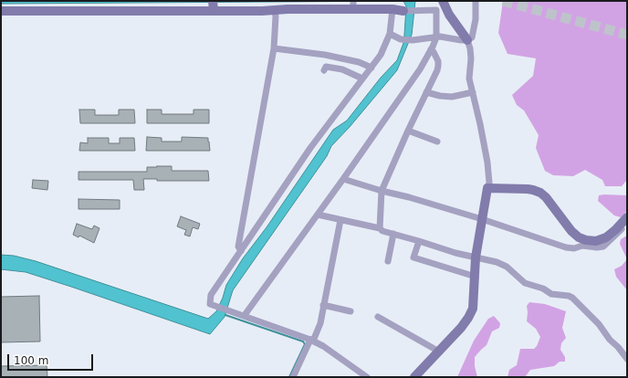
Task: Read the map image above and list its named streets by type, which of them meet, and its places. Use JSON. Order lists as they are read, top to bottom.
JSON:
{
  "scale_bar": "100 m"
}
